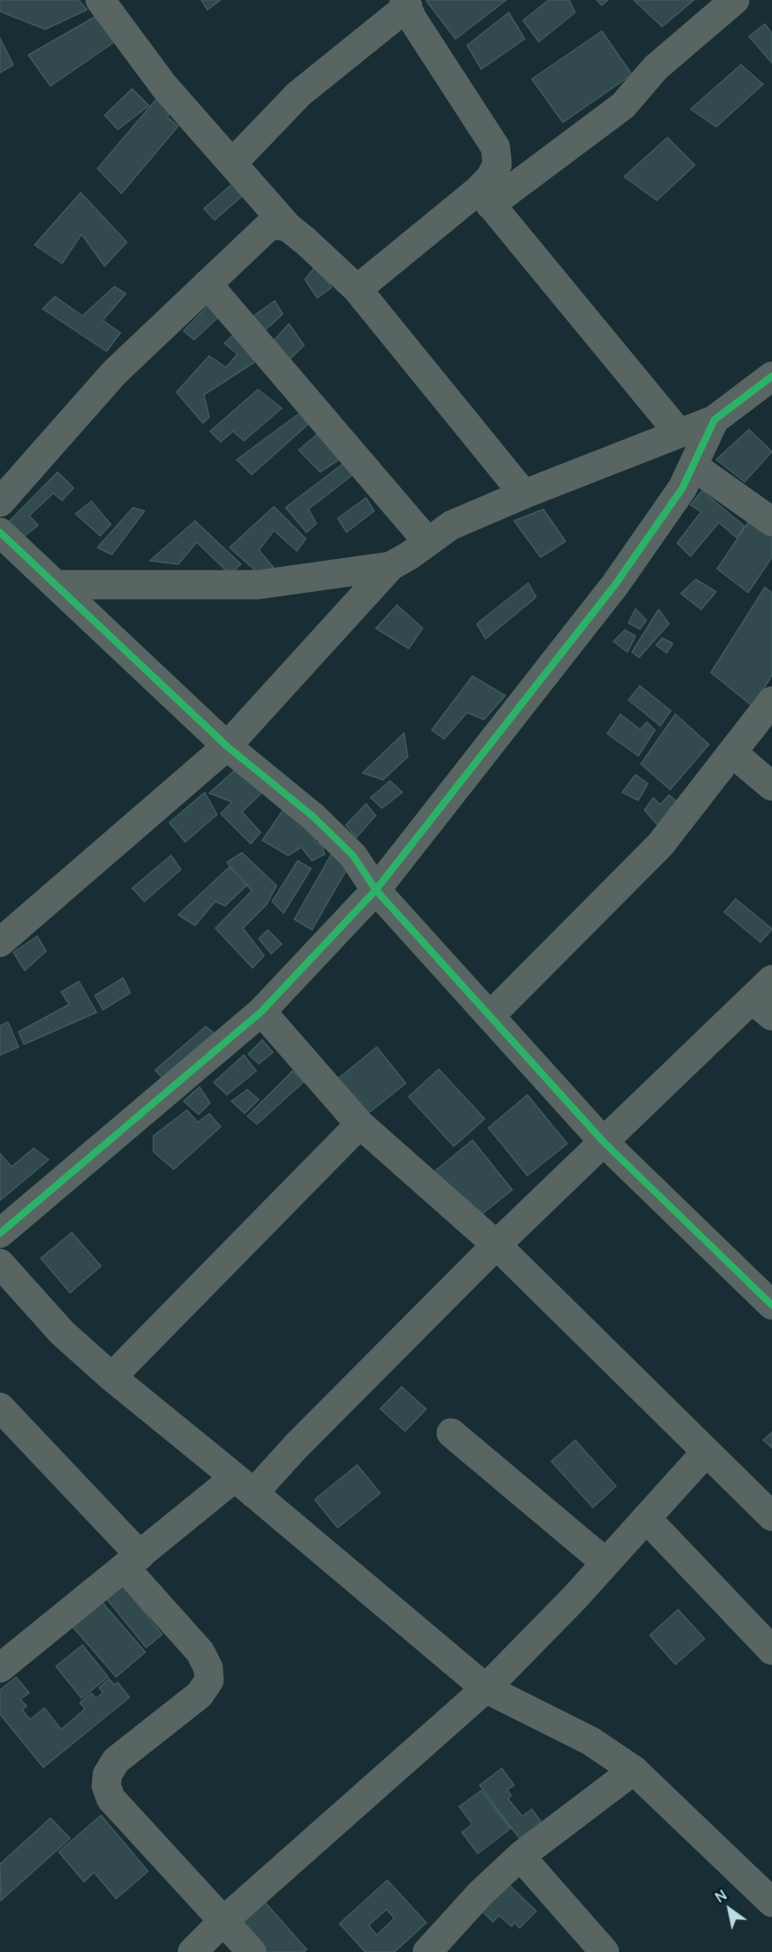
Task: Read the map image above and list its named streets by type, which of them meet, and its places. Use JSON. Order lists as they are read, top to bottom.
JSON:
{
  "north": "top left"
}
